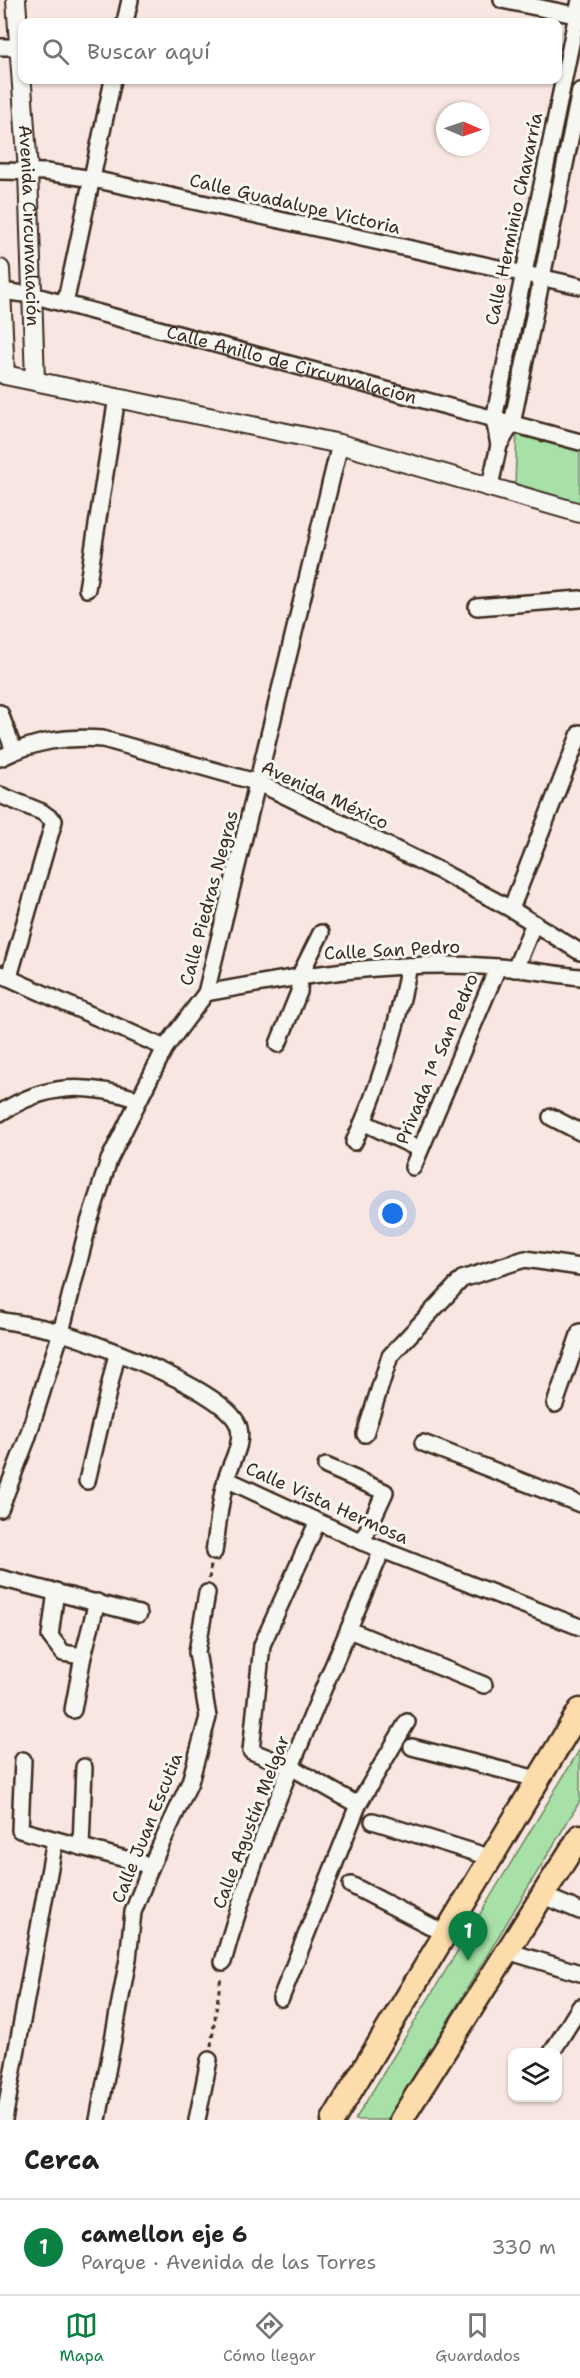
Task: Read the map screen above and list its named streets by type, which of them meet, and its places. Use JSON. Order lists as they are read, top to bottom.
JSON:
{
  "streets": {
    "street": [
      "Calle Guadalupe Victoria",
      "Calle Herminio Chavarría",
      "Avenida Circunvalación",
      "Calle Anillo de Circunvalación",
      "Avenida México",
      "Calle Piedras Negras",
      "Calle San Pedro",
      "Privada 1ª San Pedro",
      "Calle Vista Hermosa",
      "Calle Agustín Melgar",
      "Calle Juan Escutia"
    ]
  },
  "crossings": [
    ["Calle Guadalupe Victoria", "Calle Herminio Chavarría"],
    ["Calle Guadalupe Victoria", "Avenida Circunvalación"],
    ["Calle Herminio Chavarría", "Calle Anillo de Circunvalación"],
    ["Avenida Circunvalación", "Calle Anillo de Circunvalación"],
    ["Avenida México", "Calle Piedras Negras"],
    ["Calle Piedras Negras", "Calle San Pedro"],
    ["Calle Piedras Negras", "Calle Vista Hermosa"],
    ["Calle San Pedro", "Privada 1ª San Pedro"],
    ["Calle Vista Hermosa", "Calle Agustín Melgar"]
  ],
  "north": "right",
  "page": {
    "search": "Buscar aquí",
    "pins": "1",
    "heading": "Cerca",
    "list": [
      {
        "mark": "1",
        "name": "camellon eje 6",
        "note": "Parque · Avenida de las Torres",
        "value": "330 m"
      }
    ],
    "nav": ["Mapa", "Cómo llegar", "Guardados"]
  }
}
